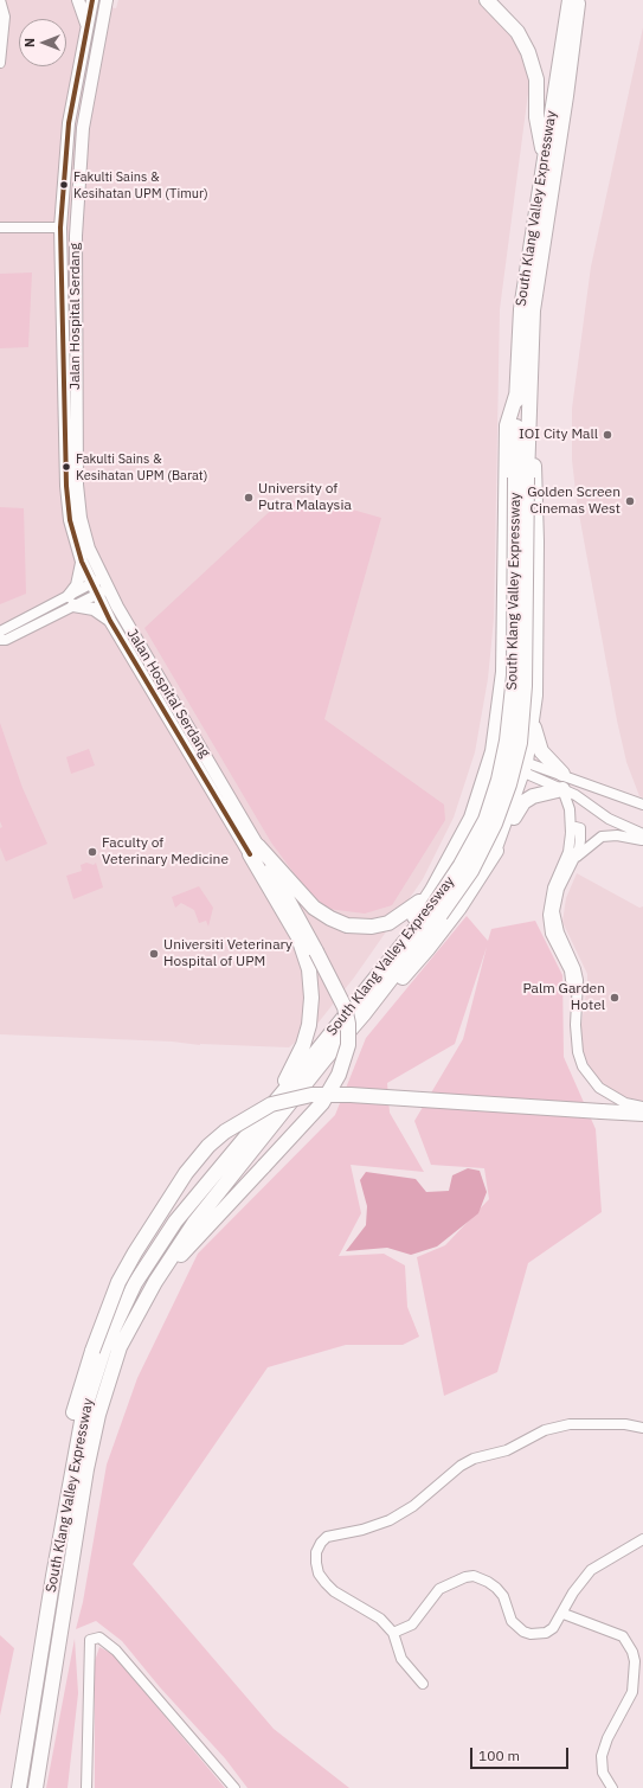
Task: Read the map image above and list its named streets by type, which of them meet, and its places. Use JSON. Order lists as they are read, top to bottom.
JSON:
{
  "streets": {
    "highway": ["South Klang Valley Expressway"],
    "main road": ["Jalan Hospital Serdang"]
  },
  "places": [
    "Fakulti Sains & Kesihatan UPM (Timur)",
    "IOI City Mall",
    "Fakulti Sains & Kesihatan UPM (Barat)",
    "University of Putra Malaysia",
    "Golden Screen Cinemas West",
    "Faculty of Veterinary Medicine",
    "Universiti Veterinary Hospital of UPM",
    "Palm Garden Hotel"
  ],
  "scale_bar": "100 m",
  "north": "left"
}
